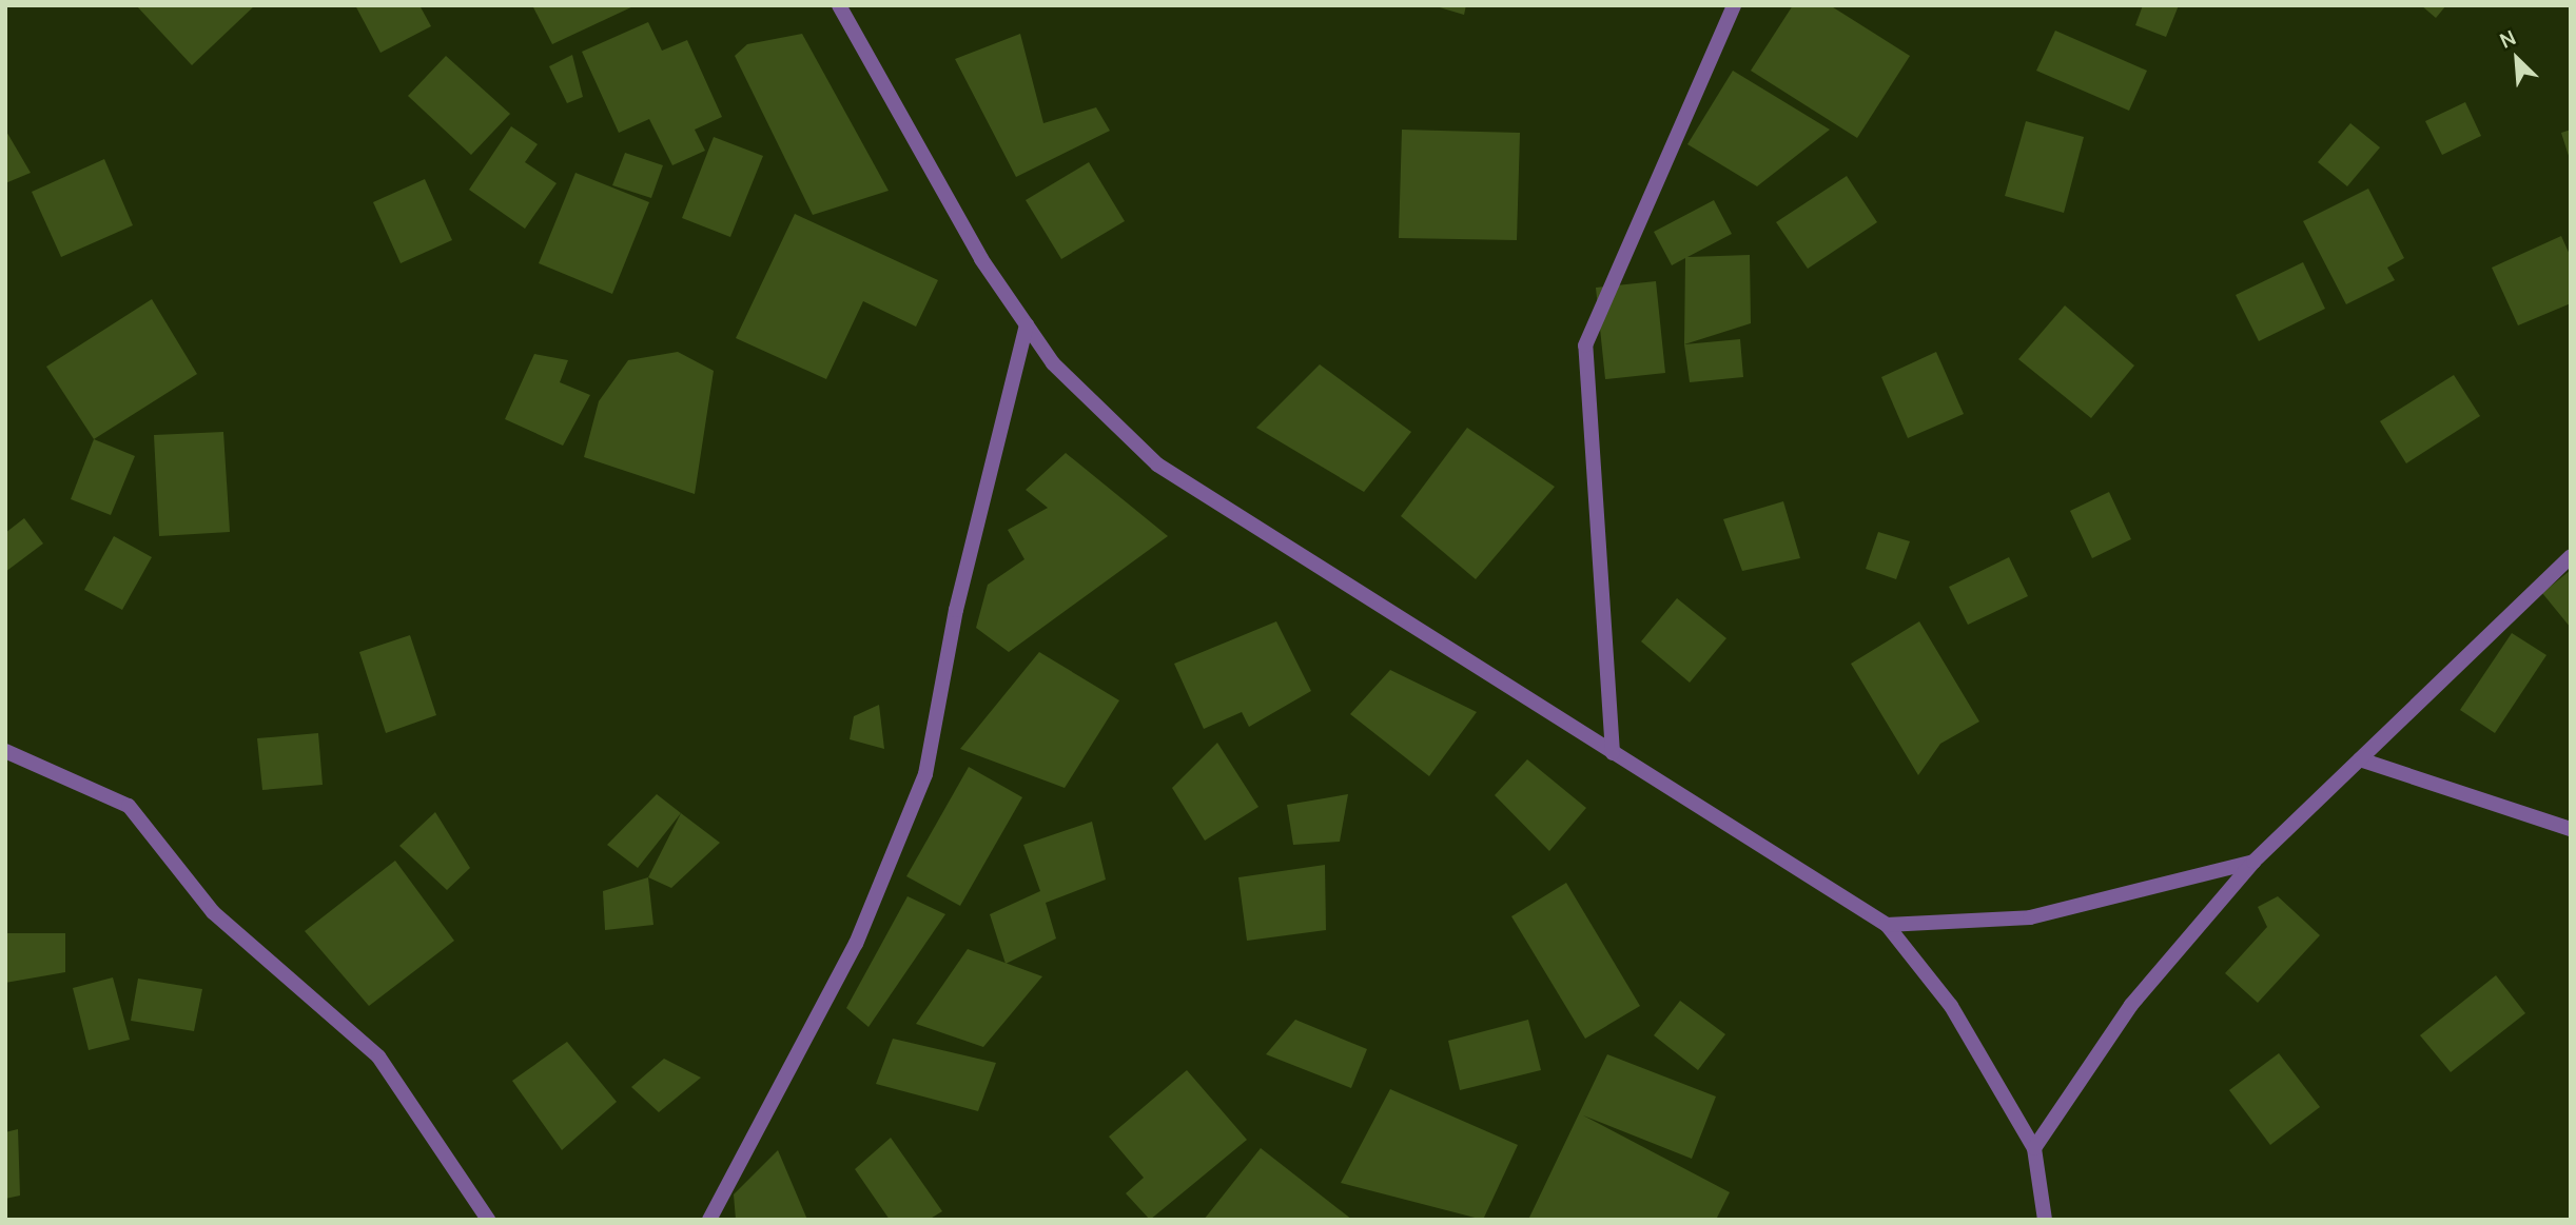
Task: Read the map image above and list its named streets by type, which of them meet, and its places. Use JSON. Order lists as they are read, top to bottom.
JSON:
{
  "north": "top left"
}
